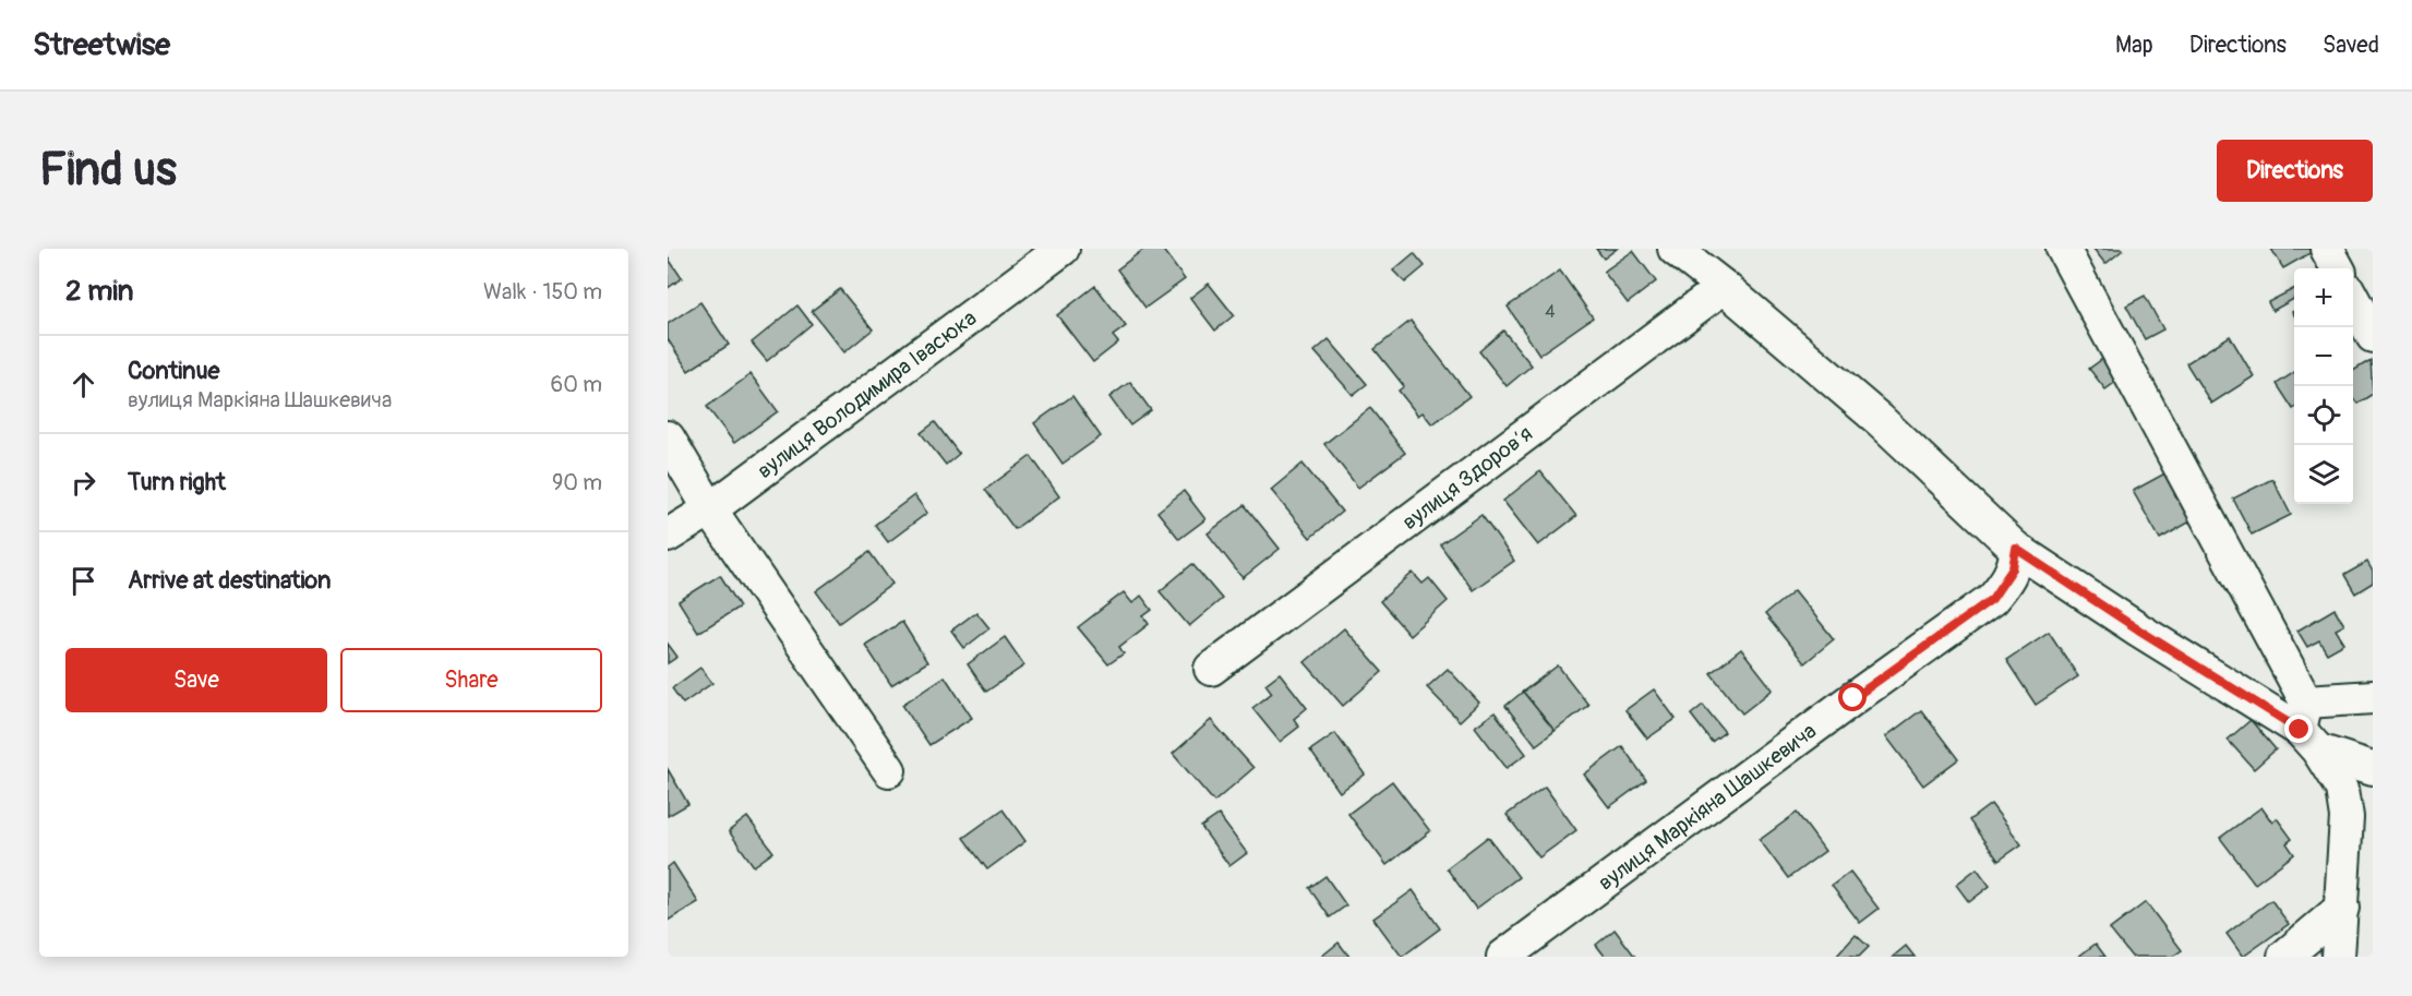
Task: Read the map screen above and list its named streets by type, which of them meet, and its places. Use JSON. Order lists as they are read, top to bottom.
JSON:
{
  "streets": {
    "street": ["вулиця Володимира Івасюка", "вулиця Здоровʼя", "вулиця Маркіяна Шашкевича"]
  },
  "house_numbers": ["4"],
  "page": {
    "header": "Streetwise",
    "nav": ["Map", "Directions", "Saved"],
    "buttons": [
      "Directions",
      ["Save", "Share"]
    ],
    "title": "Find us",
    "heading": ["2 min", "Walk · 150 m"],
    "map_buttons": ["+", "−"],
    "list": [
      ["Continue", "вулиця Маркіяна Шашкевича", "60 m"],
      ["Turn right", "90 m"],
      "Arrive at destination"
    ]
  }
}
